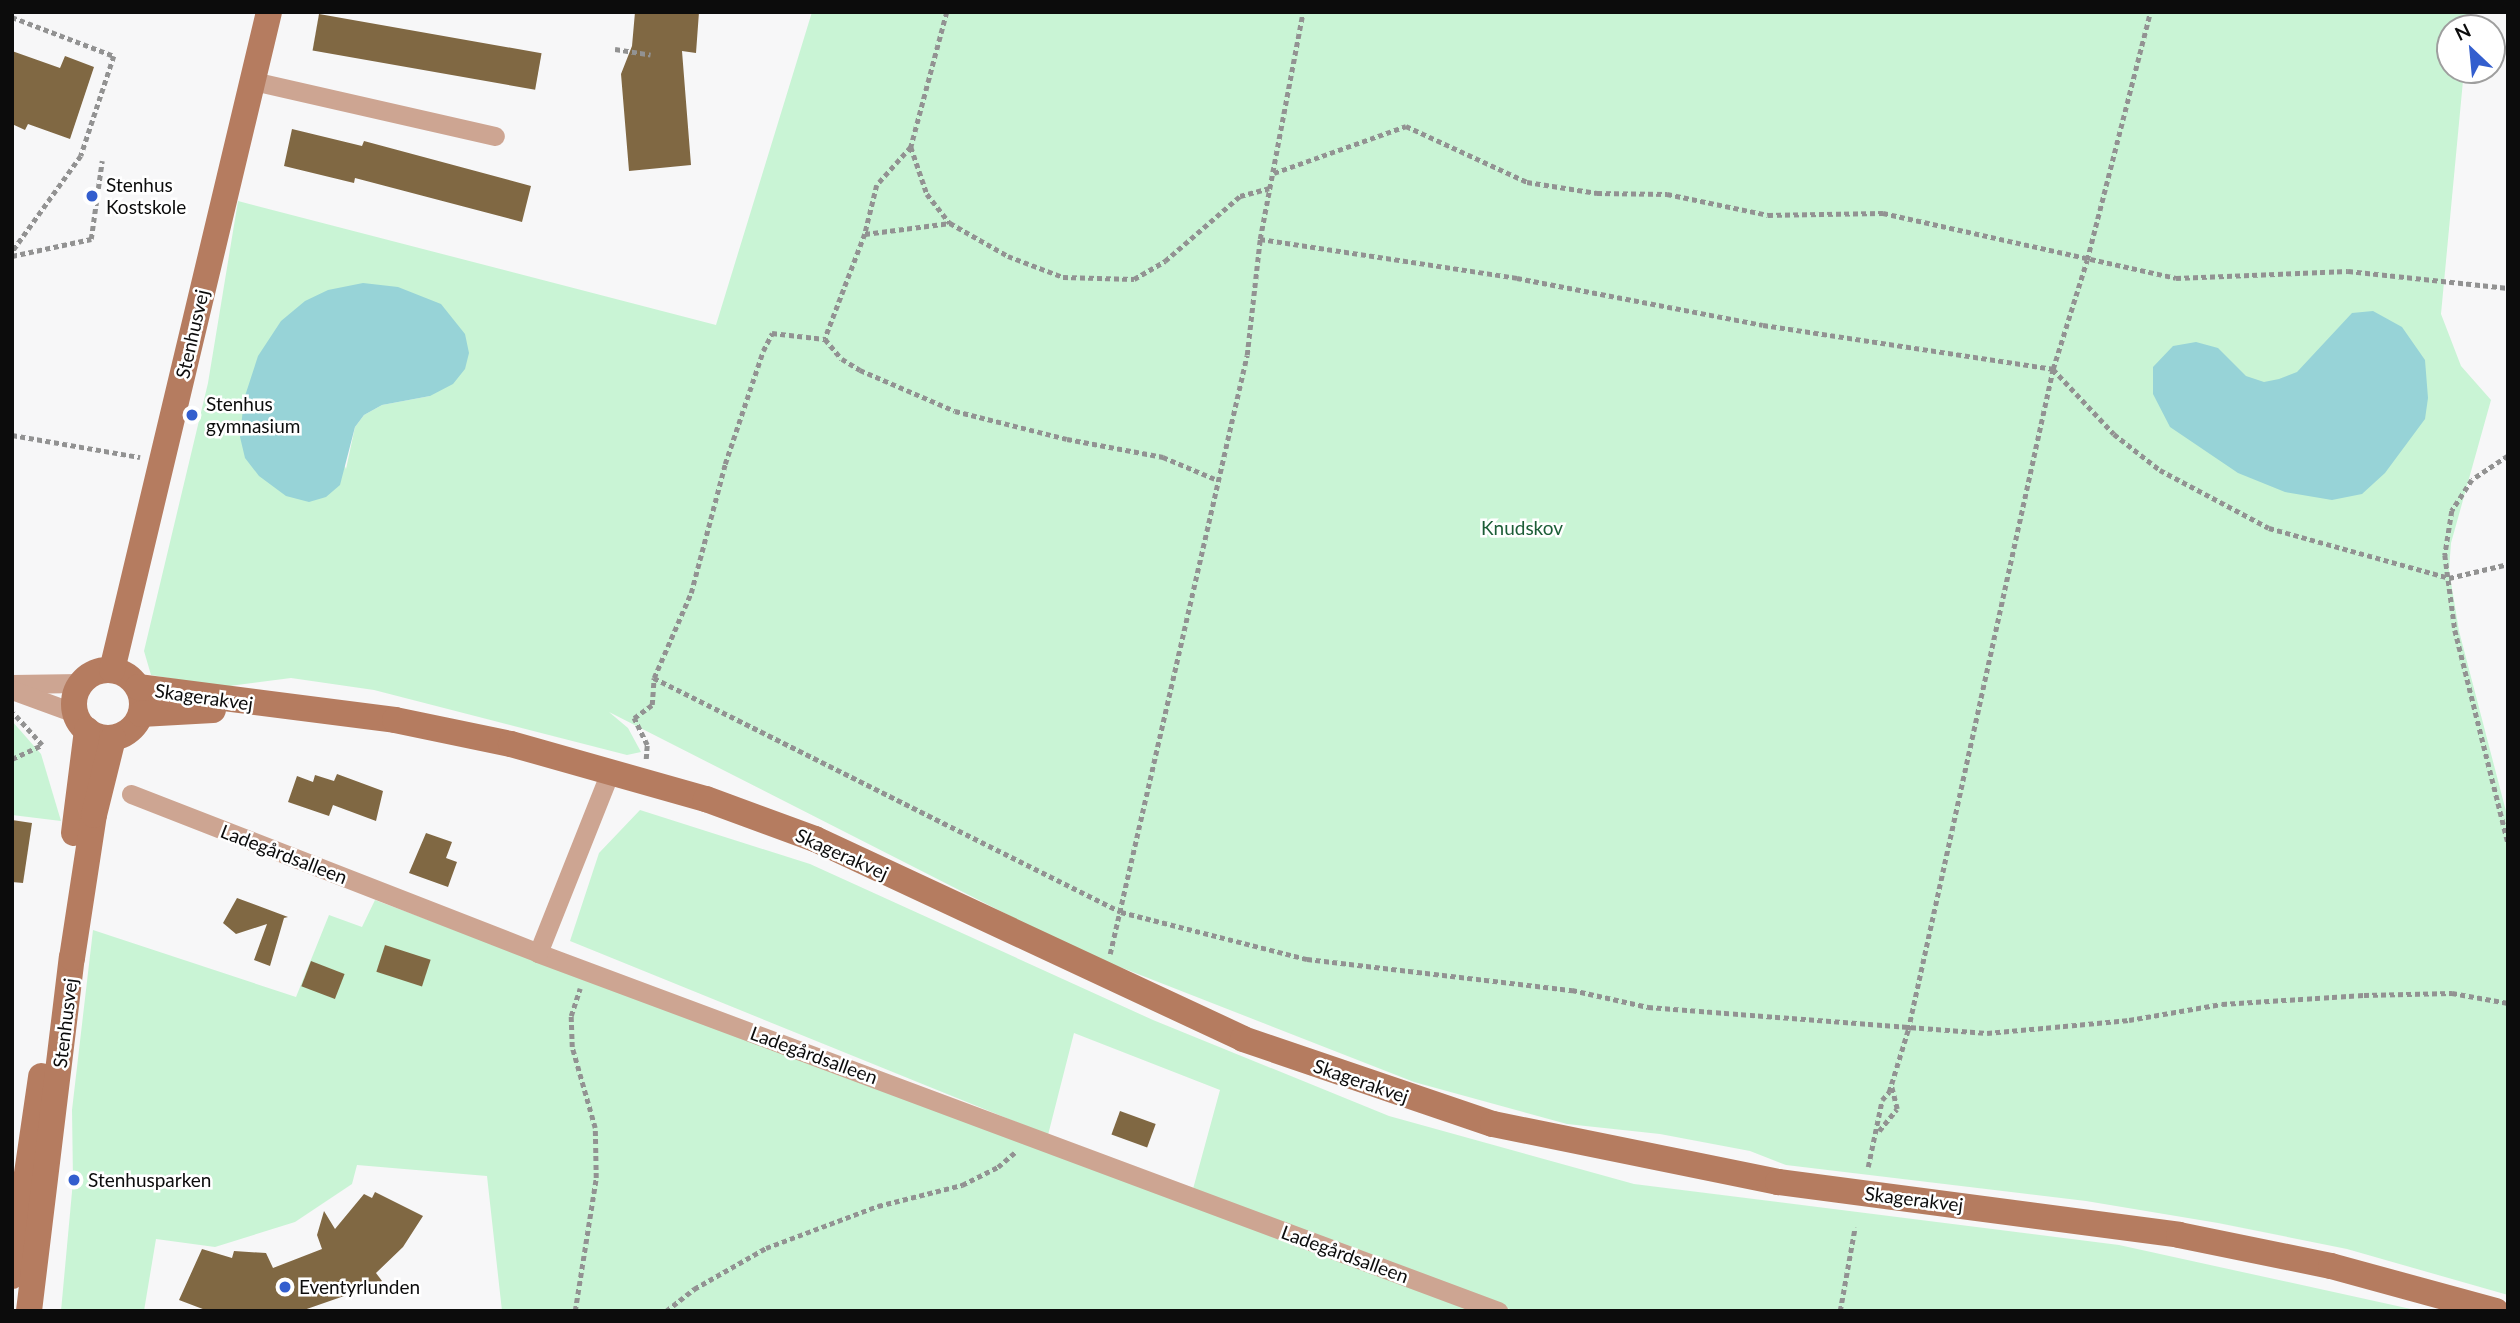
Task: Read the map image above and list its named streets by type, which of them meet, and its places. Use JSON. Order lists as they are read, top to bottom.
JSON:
{
  "streets": {
    "street": ["Stenhusvej", "Skagerakvej", "Ladegårdsalleen"]
  },
  "crossings": [
    ["Stenhusvej", "Skagerakvej"]
  ],
  "parks": ["Knudskov"],
  "places": [
    "Stenhus Kostskole",
    "Stenhus gymnasium",
    "Stenhusparken",
    "Eventyrlunden"
  ],
  "north": "top left"
}
